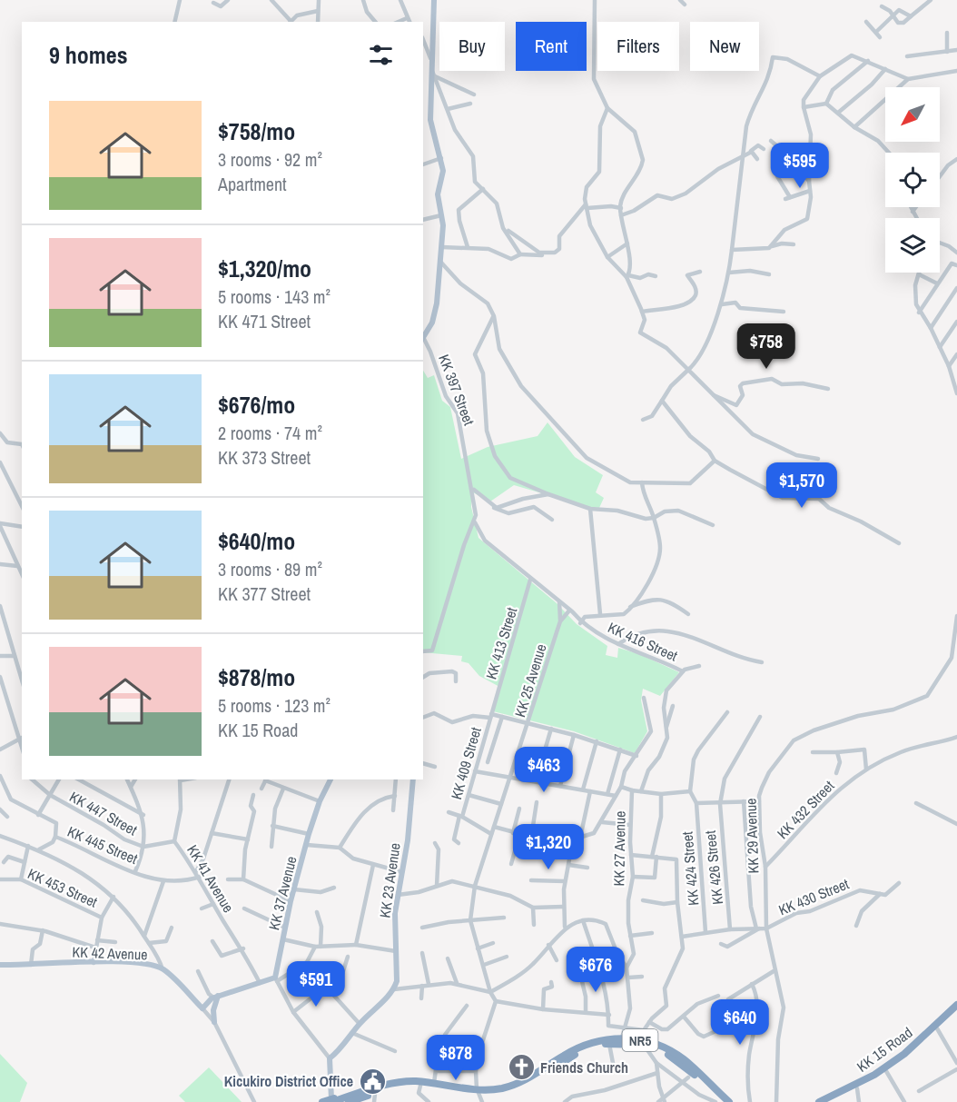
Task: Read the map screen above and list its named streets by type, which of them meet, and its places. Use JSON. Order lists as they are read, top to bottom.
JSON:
{
  "streets": {
    "highway": ["NR5", "KK 15 Road"],
    "main road": ["KK 23 Avenue", "KK 37 Avenue", "KK 42 Avenue"],
    "street": [
      "KK 397 Street",
      "KK 416 Street",
      "KK 413 Street",
      "KK 25 Avenue",
      "KK 409 Street",
      "KK 432 Street",
      "KK 447 Street",
      "KK 29 Avenue",
      "KK 445 Street",
      "KK 27 Avenue",
      "KK 426 Street",
      "KK 424 Street",
      "KK 41 Avenue",
      "KK 453 Street",
      "KK 430 Street"
    ]
  },
  "crossings": [
    ["KK 416 Street", "KK 25 Avenue"],
    ["KK 413 Street", "KK 409 Street"],
    ["KK 25 Avenue", "KK 409 Street"],
    ["KK 432 Street", "KK 29 Avenue"],
    ["KK 447 Street", "KK 41 Avenue"],
    ["KK 29 Avenue", "KK 430 Street"],
    ["KK 445 Street", "KK 41 Avenue"],
    ["KK 27 Avenue", "NR5"],
    ["KK 453 Street", "KK 42 Avenue"]
  ],
  "places": {
    "church": ["Friends Church"],
    "public building": ["Kicukiro District Office"]
  },
  "north": "bottom left",
  "page": {
    "chip": [
      "Buy",
      "Rent",
      "Filters",
      "New"
    ],
    "heading": "9 homes",
    "list": [
      {
        "name": "$758/mo",
        "note": "3 rooms · 92 m² · Apartment"
      },
      {
        "name": "$1,320/mo",
        "note": "5 rooms · 143 m² · KK 471 Street"
      },
      {
        "name": "$676/mo",
        "note": "2 rooms · 74 m² · KK 373 Street"
      },
      {
        "name": "$640/mo",
        "note": "3 rooms · 89 m² · KK 377 Street"
      },
      {
        "name": "$878/mo",
        "note": "5 rooms · 123 m² · KK 15 Road"
      }
    ],
    "price": [
      "$595",
      "$758",
      "$1,570",
      "$463",
      "$1,320",
      "$676",
      "$591",
      "$640",
      "$878"
    ]
  }
}
